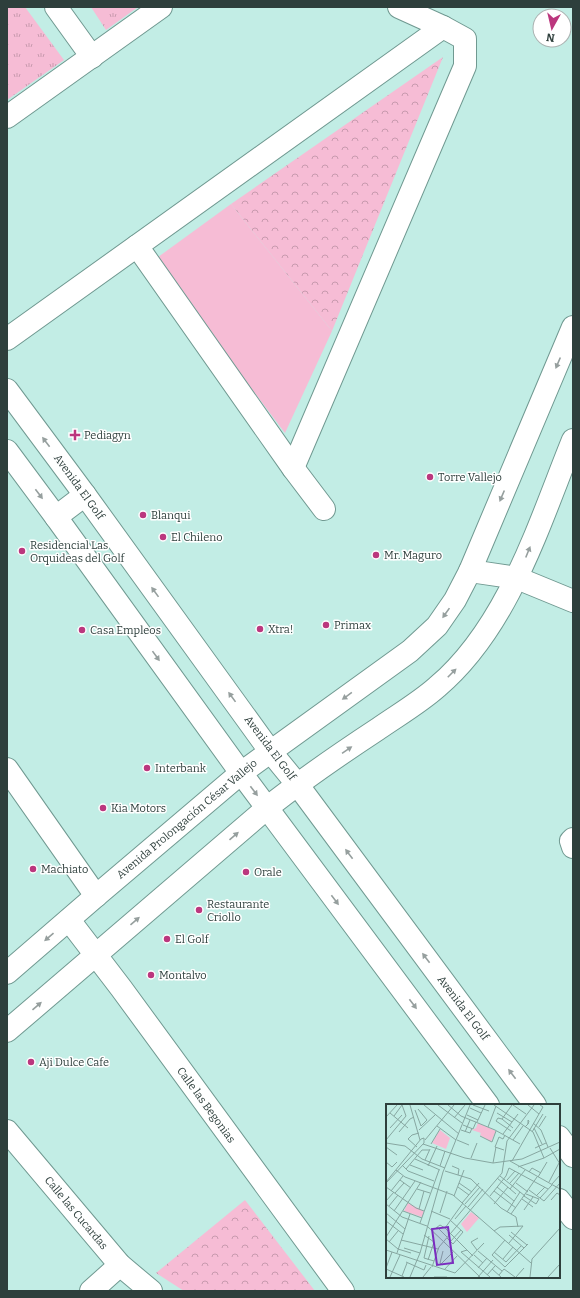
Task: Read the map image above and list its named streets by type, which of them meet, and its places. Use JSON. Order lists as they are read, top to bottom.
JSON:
{
  "streets": {
    "street": [
      "Avenida El Golf",
      "Avenida Prolongación César Vallejo",
      "Calle las Begonias",
      "Calle las Cucardas"
    ]
  },
  "crossings": [
    ["Avenida El Golf", "Avenida Prolongación César Vallejo"],
    ["Avenida Prolongación César Vallejo", "Calle las Begonias"]
  ],
  "places": {
    "health": ["Pediagyn"],
    "other": [
      "Torre Vallejo",
      "Blanqui",
      "El Chileno",
      "Residencial Las Orquideas del Golf",
      "Mr. Maguro",
      "Primax",
      "Xtra!",
      "Casa Empleos",
      "Interbank",
      "Kia Motors",
      "Machiato",
      "Orale",
      "Restaurante Criollo",
      "El Golf",
      "Montalvo",
      "Aji Dulce Cafe"
    ]
  },
  "north": "bottom"
}
